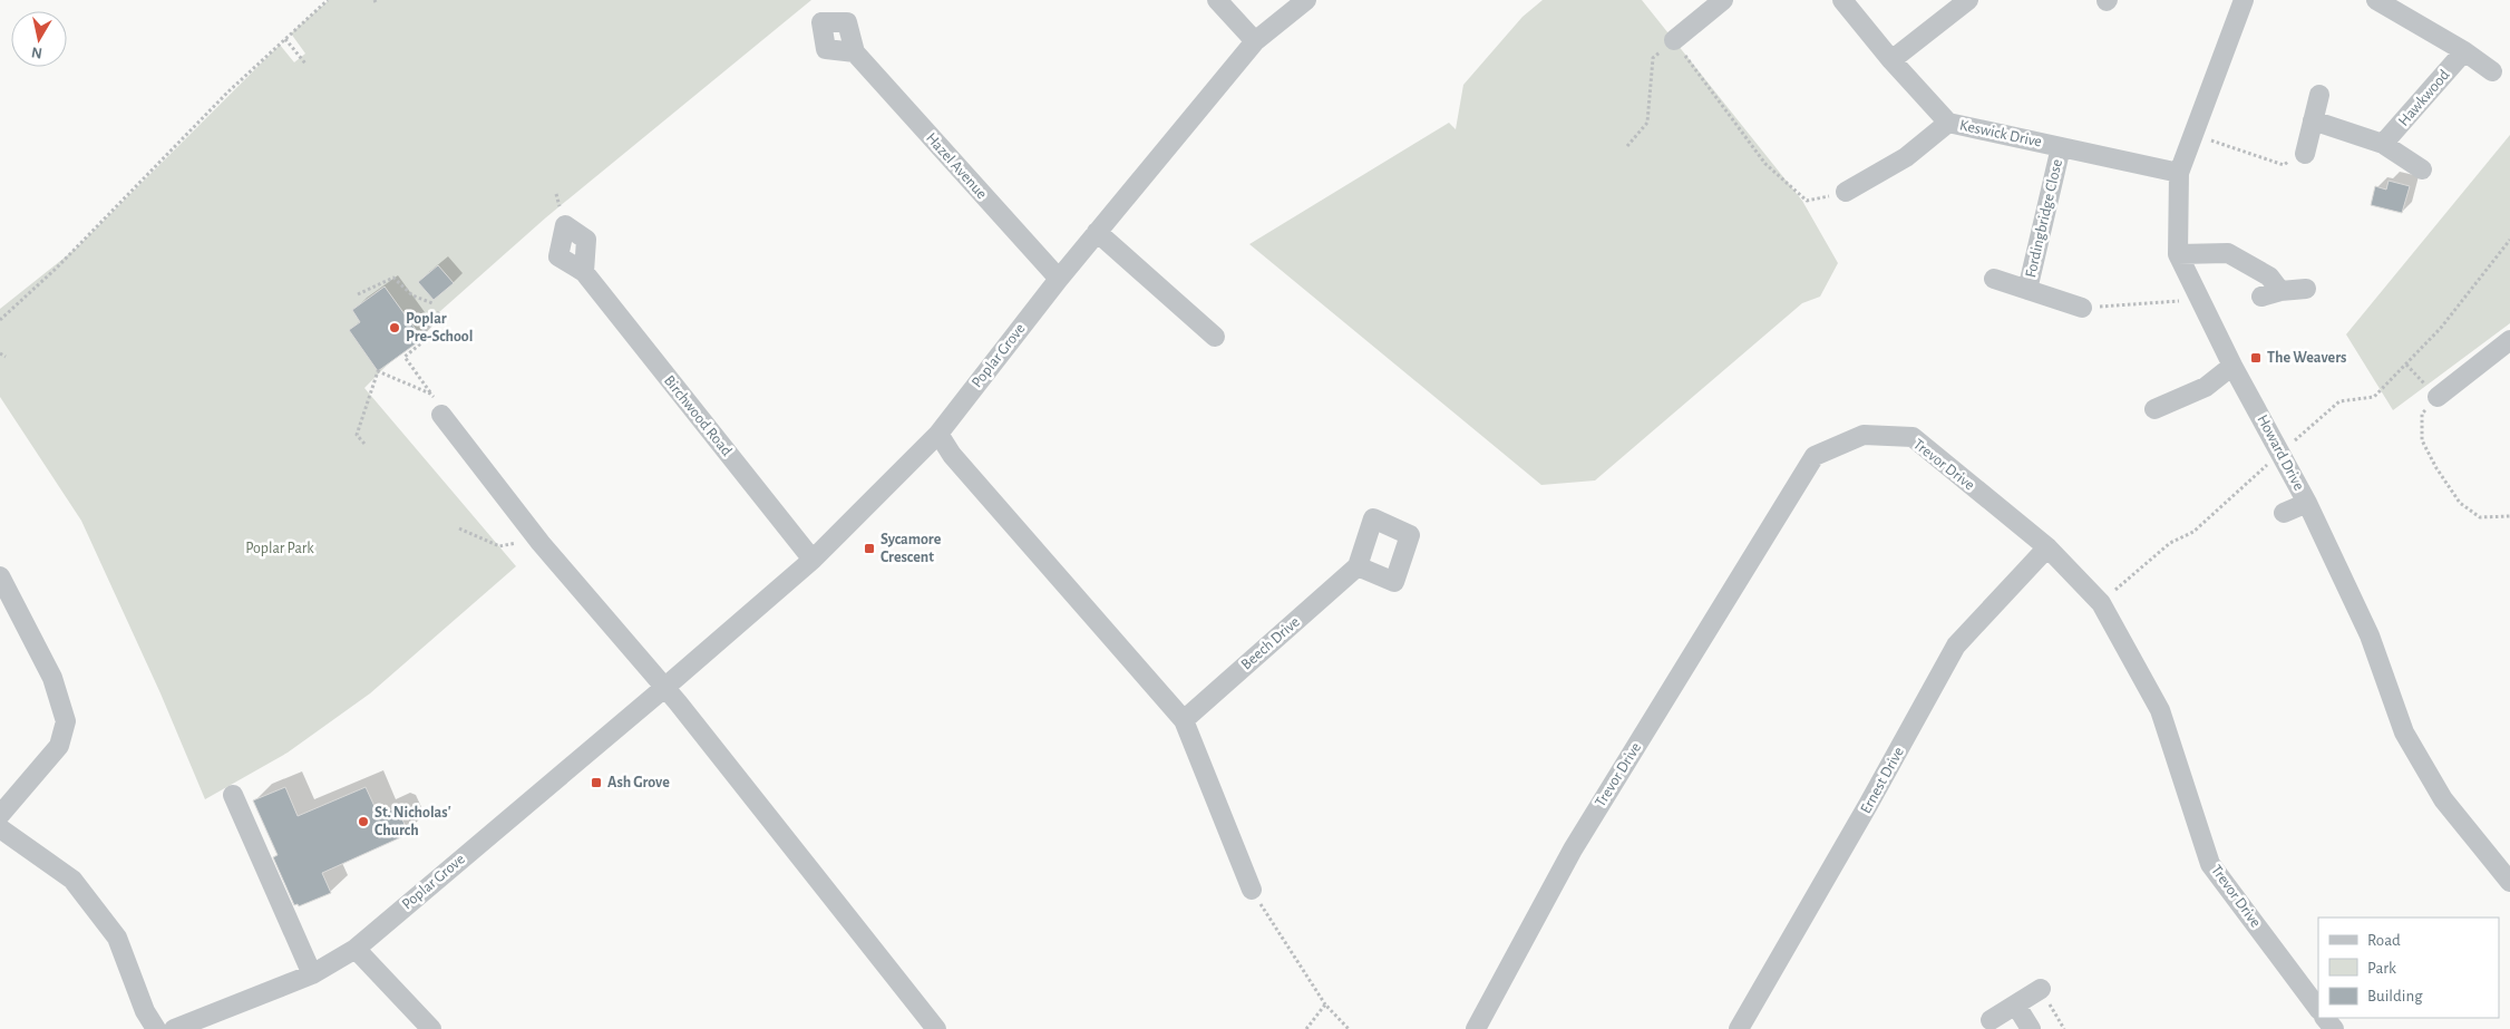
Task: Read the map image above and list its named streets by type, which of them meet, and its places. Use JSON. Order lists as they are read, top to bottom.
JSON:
{
  "streets": {
    "street": [
      "Hawkwood",
      "Keswick Drive",
      "Hazel Avenue",
      "Fordingbridge Close",
      "Poplar Grove",
      "Birchwood Road",
      "Howard Drive",
      "Trevor Drive",
      "Beech Drive",
      "Ernest Drive"
    ]
  },
  "crossings": [
    ["Keswick Drive", "Fordingbridge Close"],
    ["Keswick Drive", "Howard Drive"],
    ["Hazel Avenue", "Poplar Grove"],
    ["Poplar Grove", "Birchwood Road"],
    ["Trevor Drive", "Ernest Drive"]
  ],
  "parks": ["Poplar Park"],
  "places": {
    "other": ["Poplar Pre-School", "St. Nicholas' Church"],
    "transit": ["The Weavers", "Sycamore Crescent", "Ash Grove"]
  },
  "legend": ["Road", "Park", "Building"],
  "north": "bottom"
}
